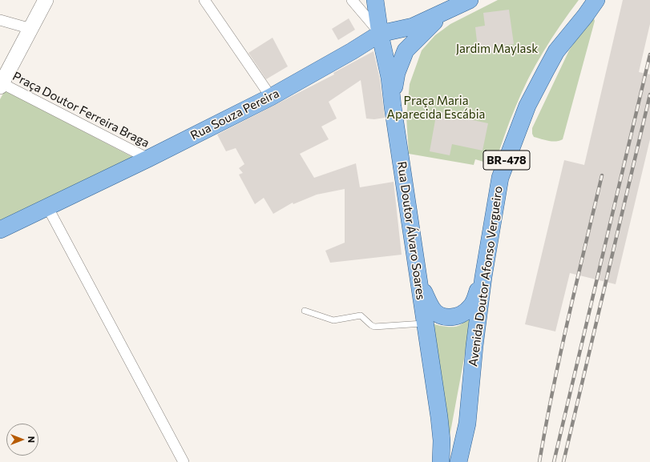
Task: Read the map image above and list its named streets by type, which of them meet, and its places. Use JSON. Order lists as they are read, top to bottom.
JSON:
{
  "streets": {
    "main road": [
      "Rua Souza Pereira",
      "BR-478",
      "Rua Doutor Álvaro Soares",
      "Avenida Doutor Afonso Vergueiro"
    ],
    "street": ["Praça Doutor Ferreira Braga"]
  },
  "crossings": [
    ["Praça Doutor Ferreira Braga", "Rua Souza Pereira"],
    ["Rua Souza Pereira", "Rua Doutor Álvaro Soares"],
    ["BR-478", "Avenida Doutor Afonso Vergueiro"]
  ],
  "parks": ["Jardim Maylask", "Praça Maria Aparecida Escábia"],
  "north": "right"
}
